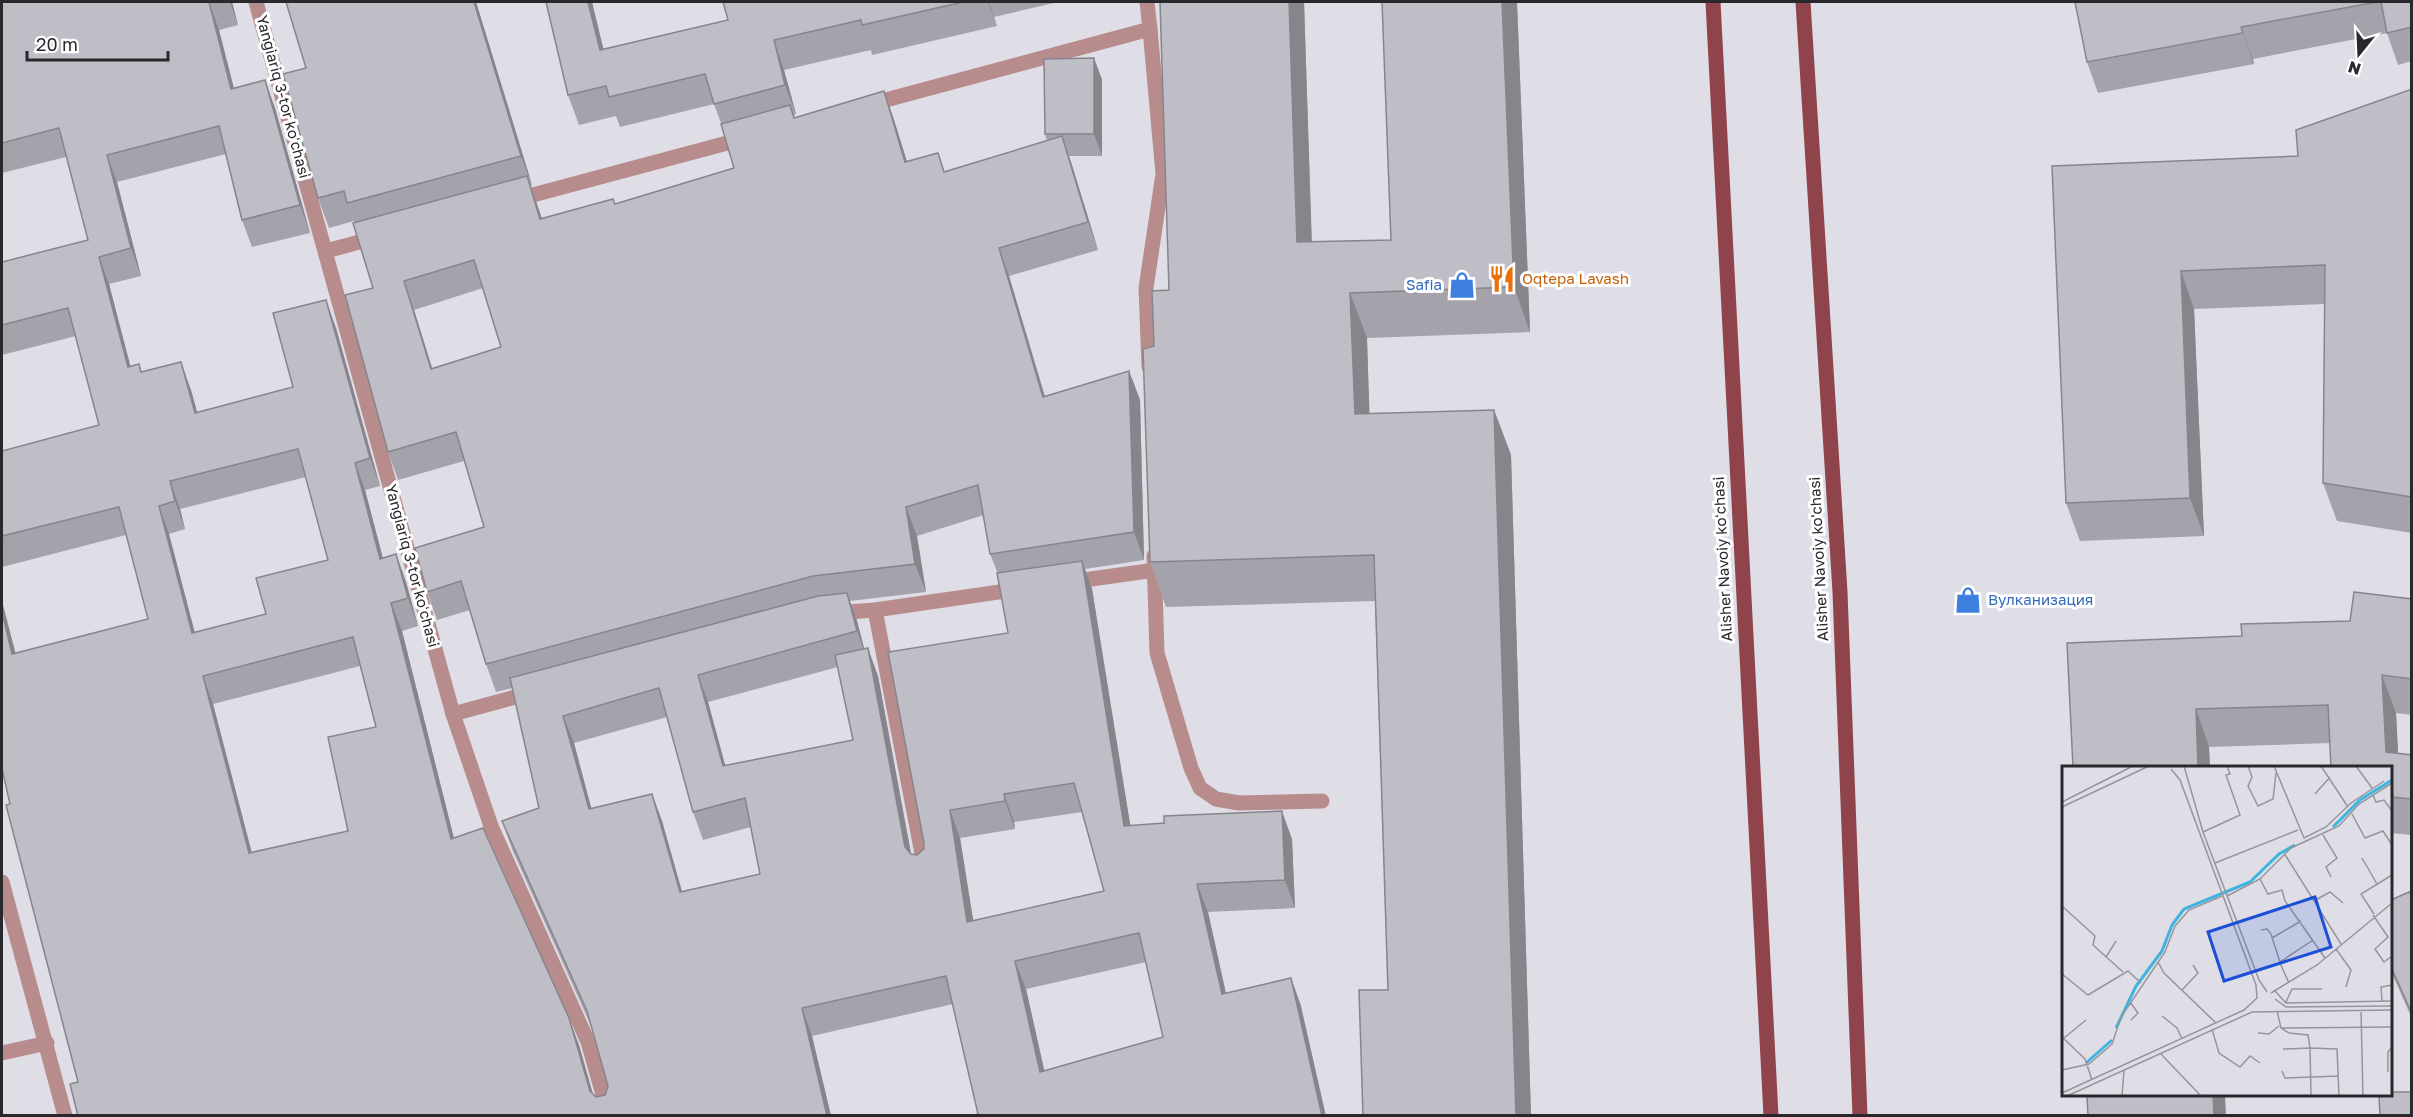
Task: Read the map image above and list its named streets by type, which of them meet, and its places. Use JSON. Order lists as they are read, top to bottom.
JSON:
{
  "streets": {
    "main road": ["Alisher Navoiy koʻchasi", "Alisher Navoiy ko'chasi"],
    "street": ["Yangiariq 3-tor koʻchasi"]
  },
  "places": {
    "restaurant": ["Oqtepa Lavash"],
    "shop": ["Safia", "Вулканизация"]
  },
  "scale_bar": "20 m",
  "north": "bottom"
}
